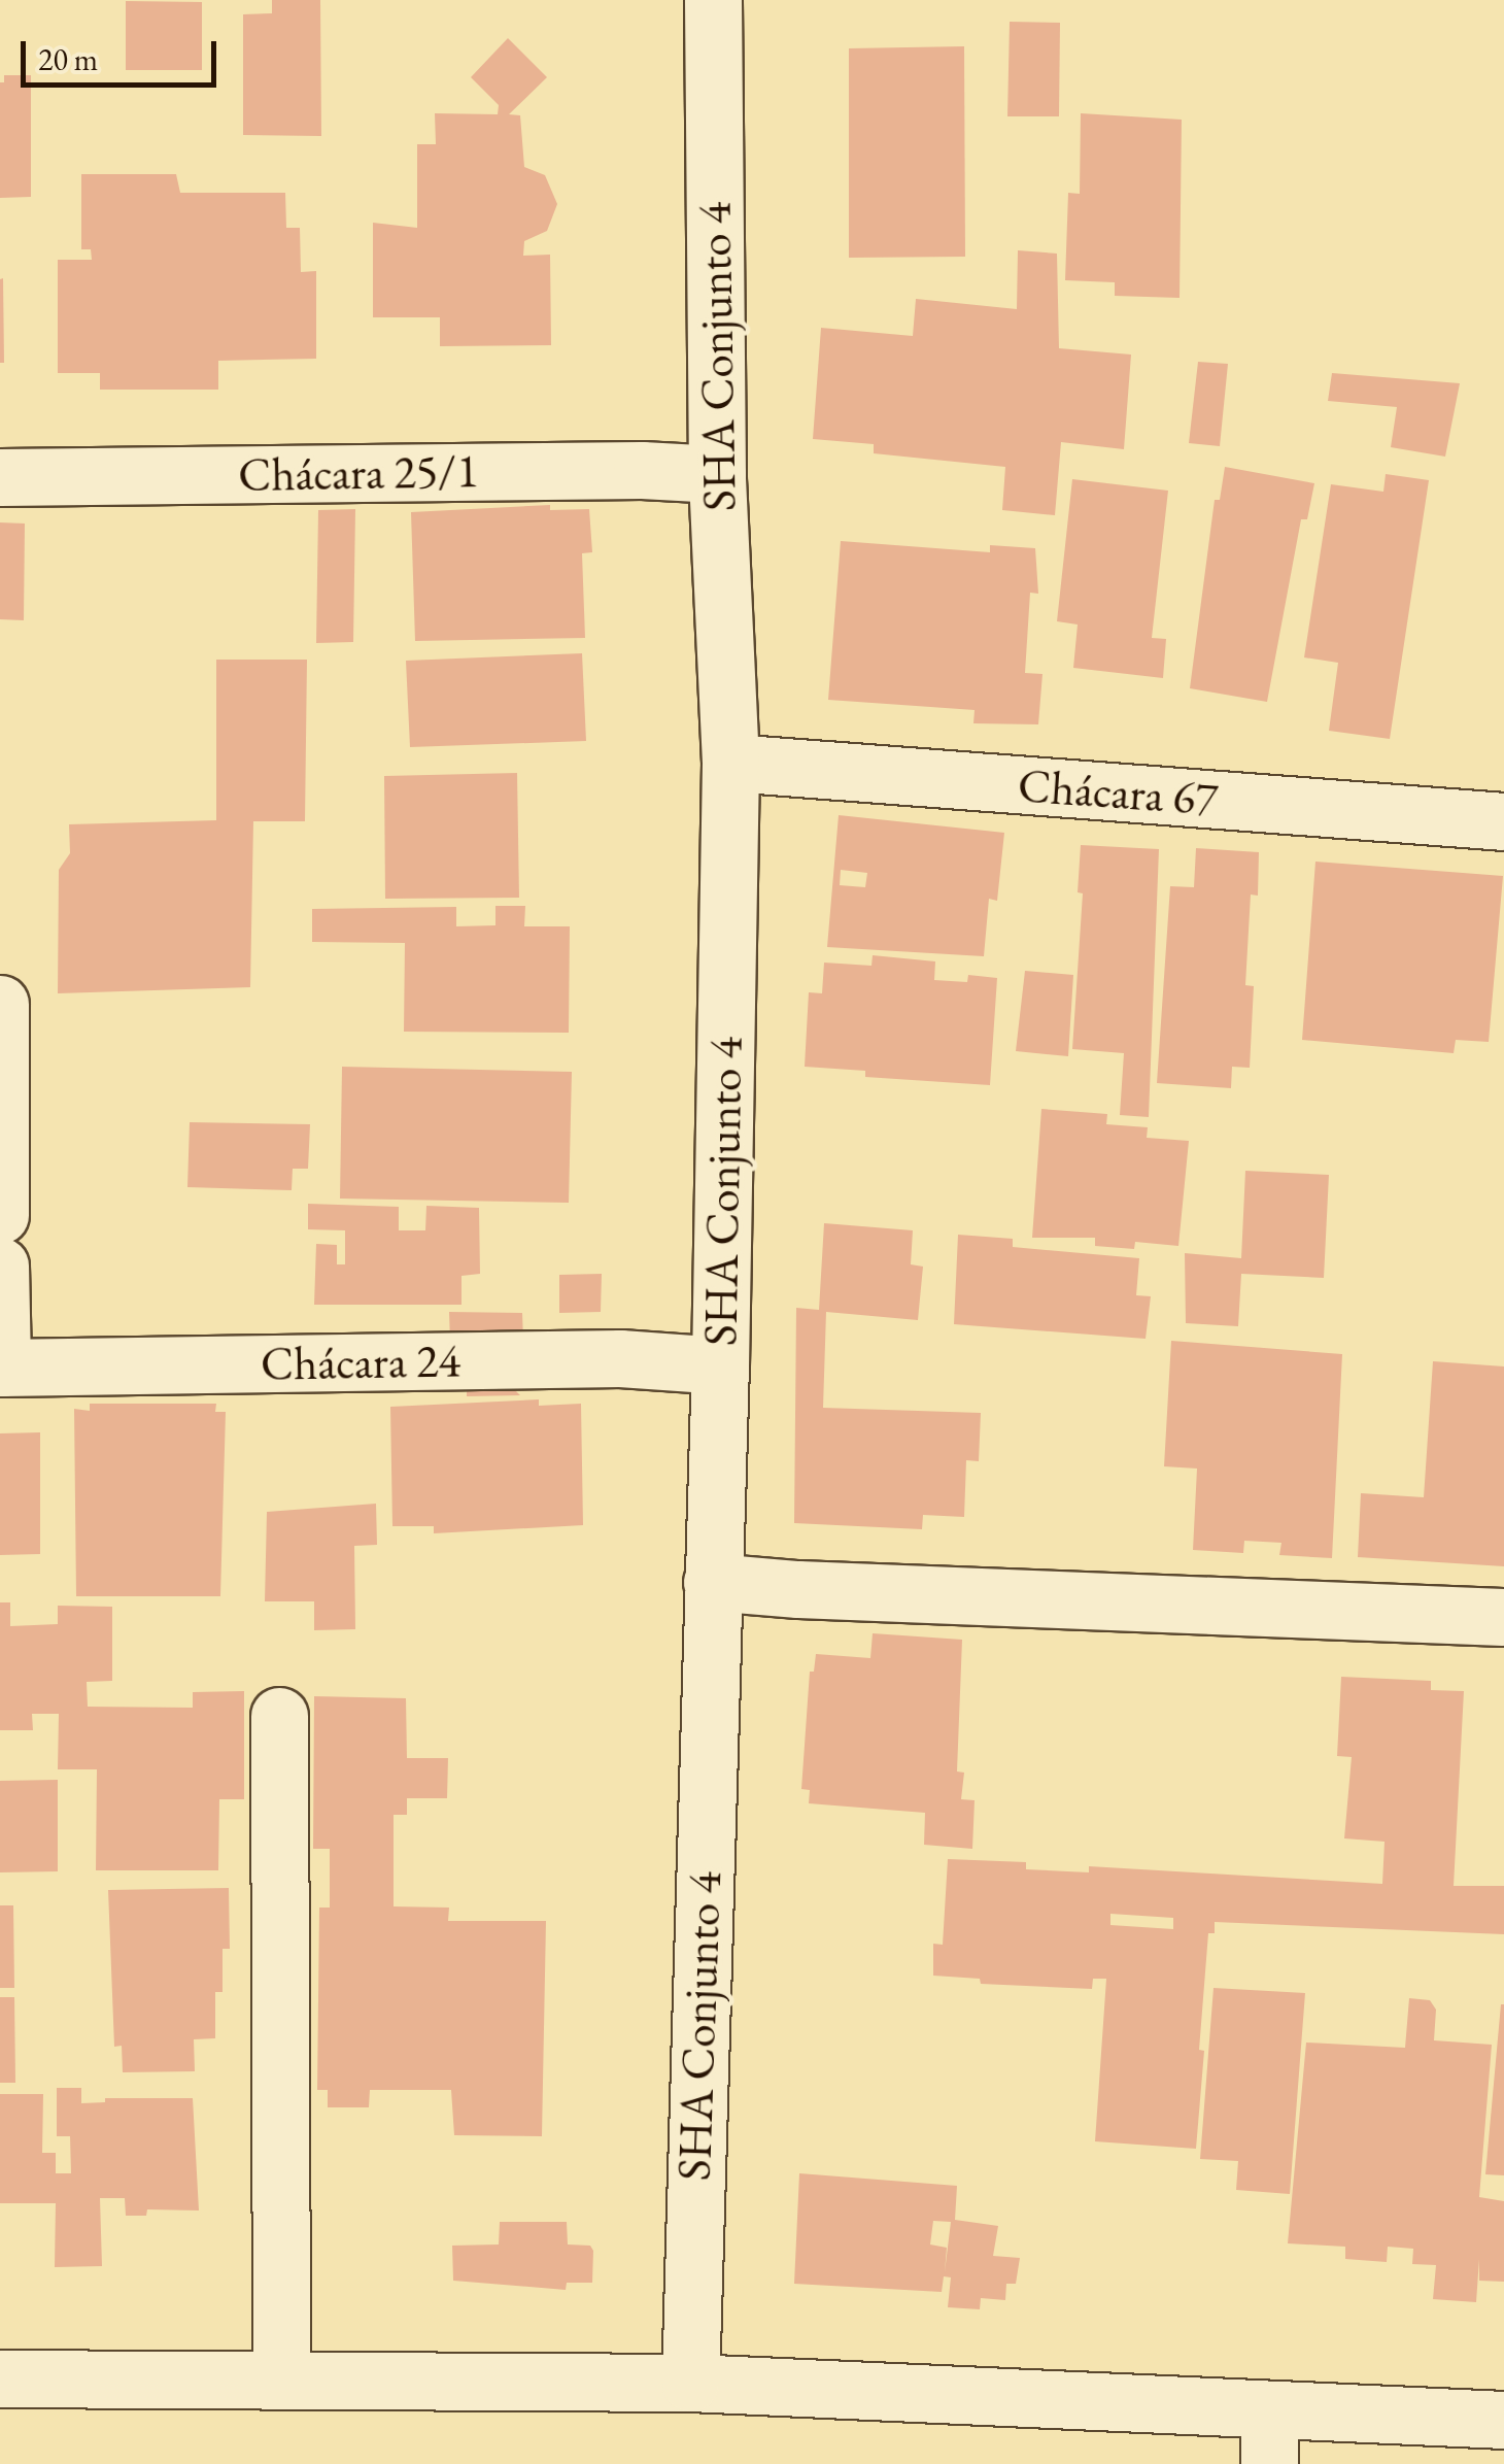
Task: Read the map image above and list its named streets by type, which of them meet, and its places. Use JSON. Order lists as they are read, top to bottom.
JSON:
{
  "streets": {
    "street": [
      "SHA Conjunto 4",
      "Chácara 25/1",
      "Chácara 67",
      "Chácara 24"
    ]
  },
  "crossings": [
    ["SHA Conjunto 4", "Chácara 25/1"],
    ["SHA Conjunto 4", "Chácara 67"],
    ["SHA Conjunto 4", "Chácara 24"]
  ],
  "scale_bar": "20 m"
}
